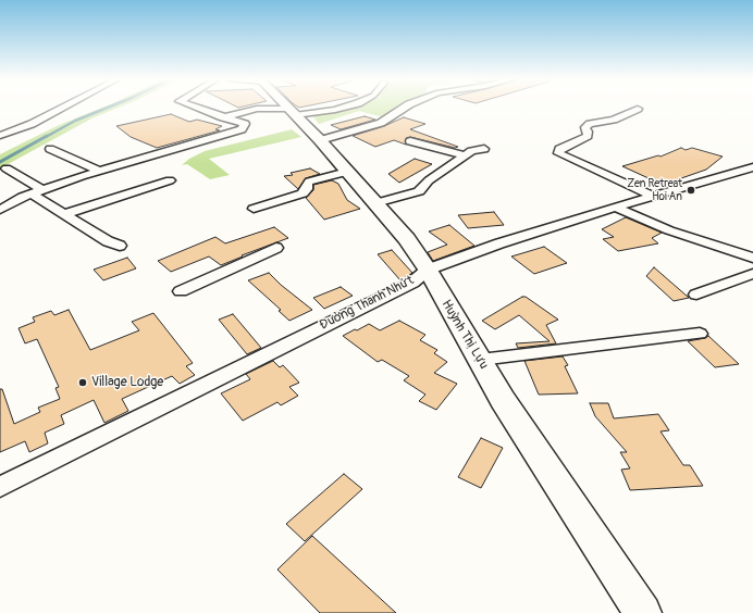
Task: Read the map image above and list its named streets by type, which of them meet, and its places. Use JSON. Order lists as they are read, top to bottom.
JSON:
{
  "streets": {
    "street": ["Đường Thanh Nhứt", "Huỳnh Thị Lựu"]
  },
  "crossings": [
    ["Đường Thanh Nhứt", "Huỳnh Thị Lựu"]
  ],
  "places": ["Zen Retreat Hoi An", "Village Lodge"]
}
